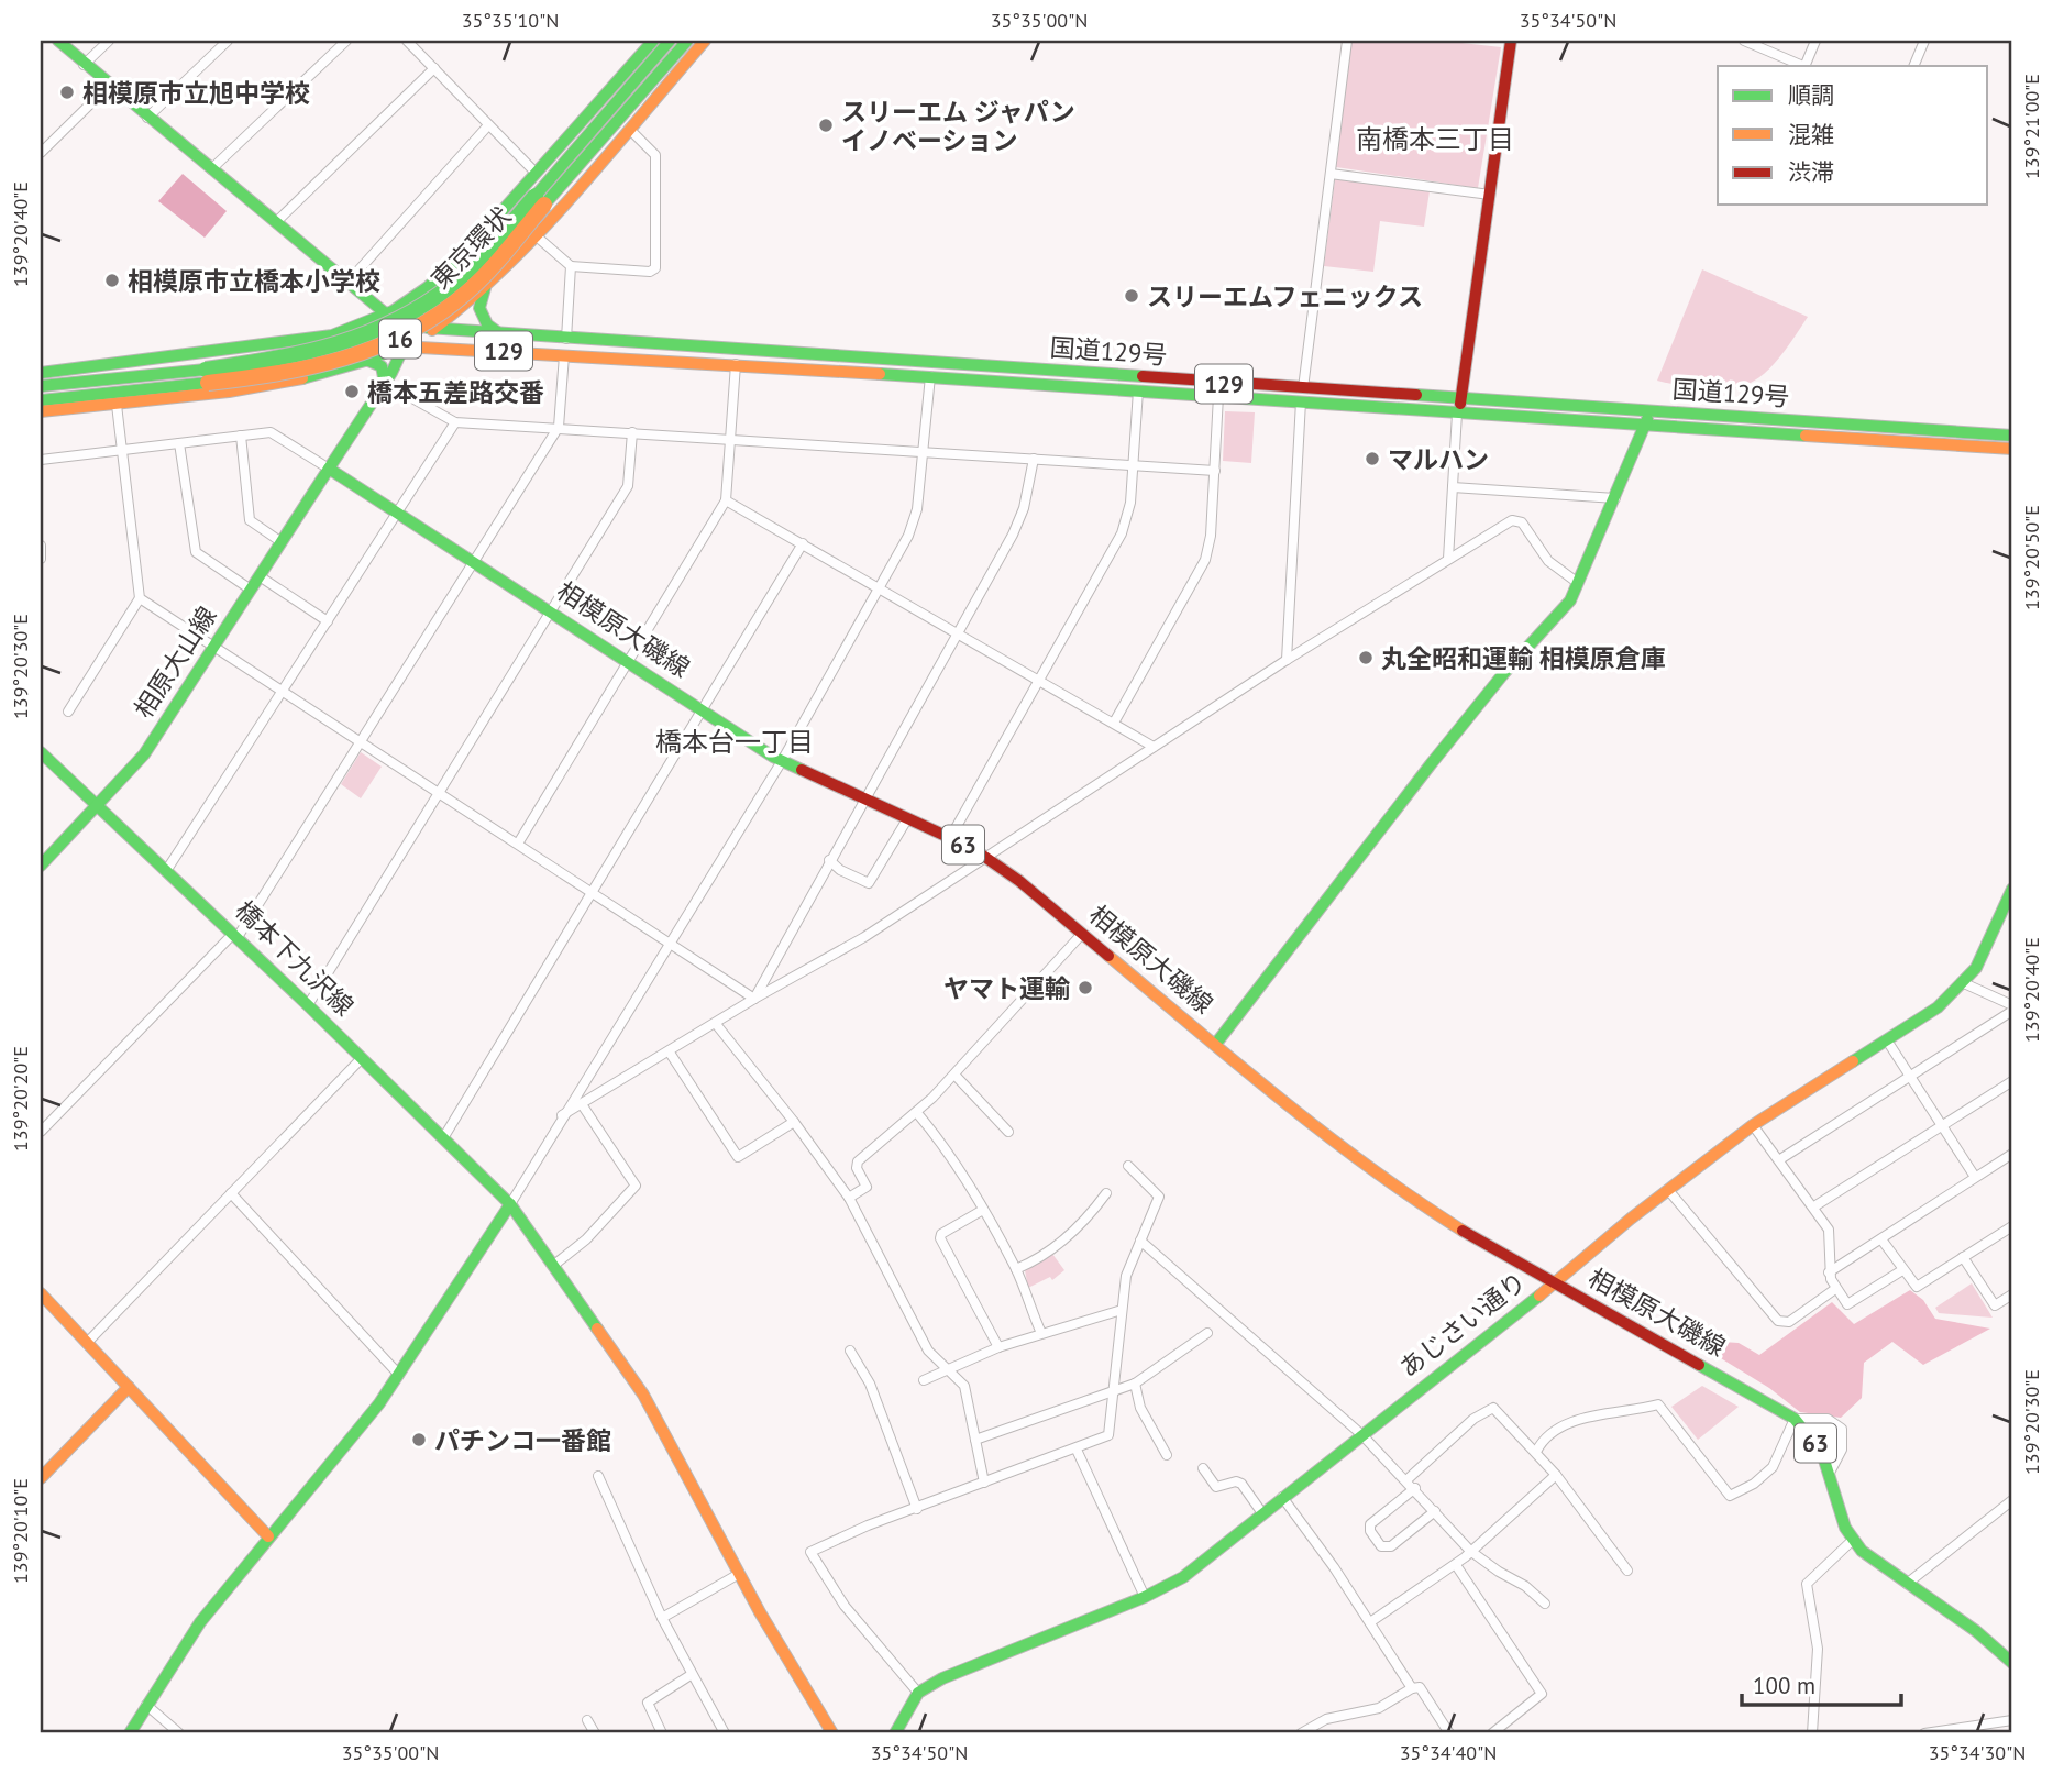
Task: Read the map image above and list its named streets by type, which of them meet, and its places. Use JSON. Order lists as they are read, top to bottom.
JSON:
{
  "streets": {
    "main road": [
      "東京環状",
      "16",
      "129",
      "国道129号",
      "相模原大磯線",
      "相原大山線",
      "63",
      "橋本下九沢線",
      "あじさい通り"
    ]
  },
  "crossings": [
    ["16", "国道129号"],
    ["相模原大磯線", "相原大山線"],
    ["相模原大磯線", "あじさい通り"],
    ["相原大山線", "橋本下九沢線"]
  ],
  "districts": ["南橋本三丁目", "橋本台一丁目"],
  "places": [
    "相模原市立旭中学校",
    "スリーエム ジャパン イノベーション",
    "相模原市立橋本小学校",
    "スリーエムフェニックス",
    "橋本五差路交番",
    "マルハン",
    "丸全昭和運輸 相模原倉庫",
    "ヤマト運輸",
    "パチンコ一番館"
  ],
  "legend": ["順調", "混雑", "渋滞"],
  "scale_bar": "100 m",
  "coordinates": [
    "35°35'10\"N",
    "35°35'00\"N",
    "35°34'50\"N",
    "139°21'00\"E",
    "139°20'40\"E",
    "139°20'50\"E",
    "139°20'30\"E",
    "139°20'20\"E",
    "139°20'10\"E",
    "35°34'40\"N",
    "35°34'30\"N"
  ]
}
